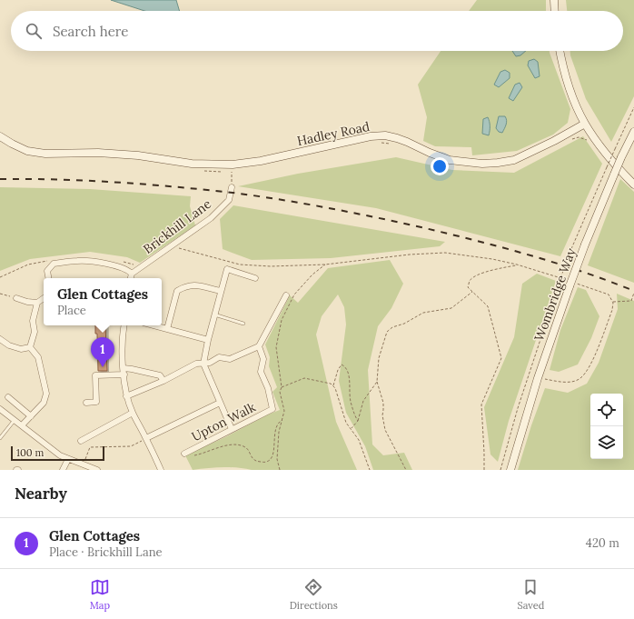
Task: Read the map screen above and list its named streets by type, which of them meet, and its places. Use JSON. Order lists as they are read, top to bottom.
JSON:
{
  "streets": {
    "street": [
      "Hadley Road",
      "Brickhill Lane",
      "Wombridge Way",
      "Upton Walk"
    ]
  },
  "scale_bar": "100 m",
  "page": {
    "search": "Search here",
    "popup": ["Glen Cottages", "Place"],
    "pins": "1",
    "scale": "100 m",
    "heading": "Nearby",
    "list": [
      {
        "mark": "1",
        "name": "Glen Cottages",
        "note": "Place · Brickhill Lane",
        "value": "420 m"
      }
    ],
    "nav": ["Map", "Directions", "Saved"]
  }
}
